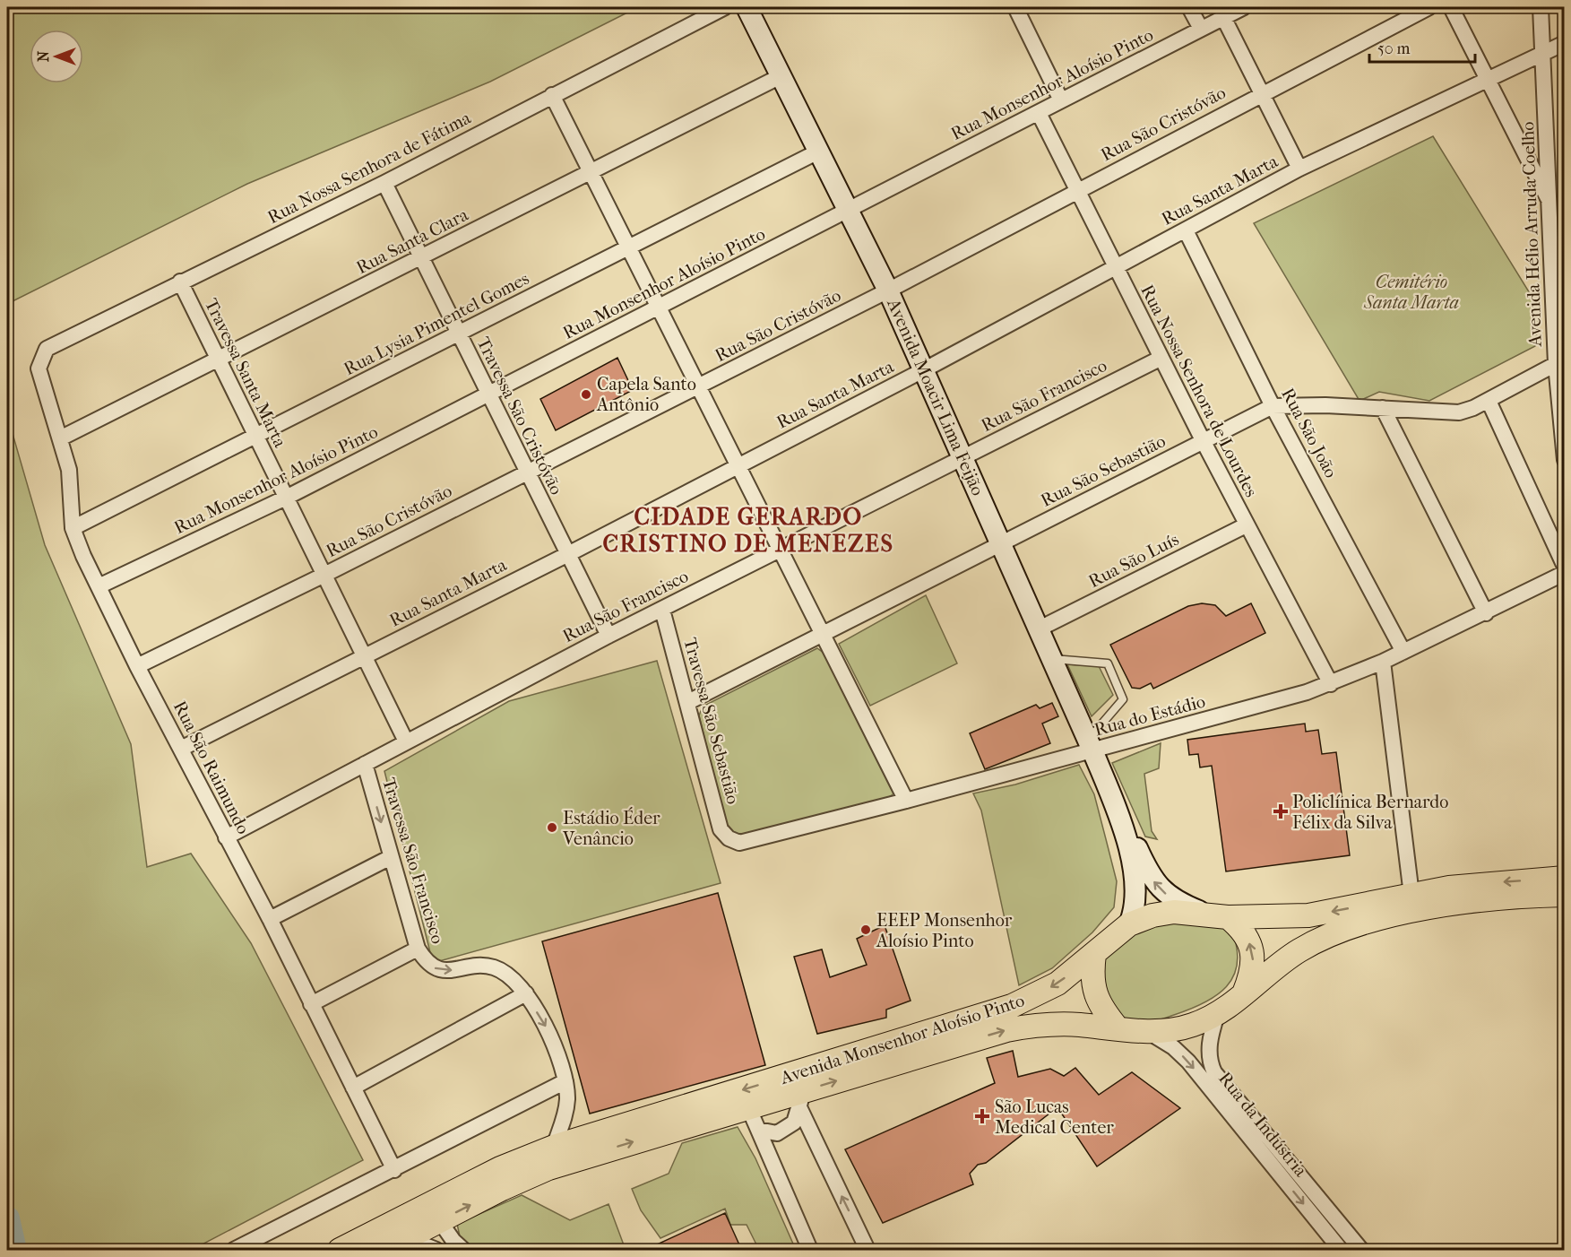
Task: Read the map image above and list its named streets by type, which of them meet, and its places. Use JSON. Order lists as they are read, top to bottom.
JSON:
{
  "streets": {
    "main road": ["Avenida Moacir Lima Feijão", "Avenida Monsenhor Aloísio Pinto"],
    "street": [
      "Rua Monsenhor Aloísio Pinto",
      "Rua São Cristóvão",
      "Rua Nossa Senhora de Fátima",
      "Rua Santa Marta",
      "Avenida Hélio Arruda Coelho",
      "Rua Santa Clara",
      "Rua Lysia Pimentel Gomes",
      "Travessa Santa Marta",
      "Rua Nossa Senhora de Lourdes",
      "Rua São Francisco",
      "Travessa São Cristóvão",
      "Rua São João",
      "Rua São Sebastião",
      "Rua São Luís",
      "Rua do Estádio",
      "Travessa São Sebastião",
      "Rua São Raimundo",
      "Travessa São Francisco",
      "Rua da Indústria"
    ]
  },
  "crossings": [
    ["Rua Monsenhor Aloísio Pinto", "Travessa Santa Marta"],
    ["Rua Monsenhor Aloísio Pinto", "Rua Nossa Senhora de Lourdes"],
    ["Rua Monsenhor Aloísio Pinto", "Avenida Moacir Lima Feijão"],
    ["Rua Monsenhor Aloísio Pinto", "Travessa São Cristóvão"],
    ["Rua Monsenhor Aloísio Pinto", "Rua São Raimundo"],
    ["Rua São Cristóvão", "Travessa Santa Marta"],
    ["Rua São Cristóvão", "Rua Nossa Senhora de Lourdes"],
    ["Rua São Cristóvão", "Avenida Moacir Lima Feijão"],
    ["Rua São Cristóvão", "Travessa São Cristóvão"],
    ["Rua São Cristóvão", "Rua São Raimundo"],
    ["Rua Nossa Senhora de Fátima", "Travessa Santa Marta"],
    ["Rua Nossa Senhora de Fátima", "Travessa São Cristóvão"],
    ["Rua Nossa Senhora de Fátima", "Rua São Raimundo"],
    ["Rua Santa Marta", "Avenida Hélio Arruda Coelho"],
    ["Rua Santa Marta", "Travessa Santa Marta"],
    ["Rua Santa Marta", "Rua Nossa Senhora de Lourdes"],
    ["Rua Santa Marta", "Avenida Moacir Lima Feijão"],
    ["Rua Santa Marta", "Travessa São Cristóvão"],
    ["Rua Santa Marta", "Rua São João"],
    ["Rua Santa Marta", "Rua São Raimundo"],
    ["Avenida Hélio Arruda Coelho", "Rua São Sebastião"],
    ["Rua Santa Clara", "Travessa Santa Marta"],
    ["Rua Santa Clara", "Avenida Moacir Lima Feijão"],
    ["Rua Santa Clara", "Travessa São Cristóvão"],
    ["Rua Santa Clara", "Rua São Raimundo"],
    ["Rua Lysia Pimentel Gomes", "Travessa Santa Marta"],
    ["Rua Lysia Pimentel Gomes", "Avenida Moacir Lima Feijão"],
    ["Rua Lysia Pimentel Gomes", "Travessa São Cristóvão"],
    ["Rua Lysia Pimentel Gomes", "Rua São Raimundo"],
    ["Travessa Santa Marta", "Rua São Francisco"],
    ["Rua Nossa Senhora de Lourdes", "Rua São Francisco"],
    ["Rua Nossa Senhora de Lourdes", "Rua São Sebastião"],
    ["Rua Nossa Senhora de Lourdes", "Rua São Luís"],
    ["Rua Nossa Senhora de Lourdes", "Rua do Estádio"],
    ["Rua São Francisco", "Avenida Moacir Lima Feijão"],
    ["Rua São Francisco", "Travessa São Cristóvão"],
    ["Rua São Francisco", "Travessa São Sebastião"],
    ["Rua São Francisco", "Rua São Raimundo"],
    ["Rua São Francisco", "Travessa São Francisco"],
    ["Avenida Moacir Lima Feijão", "Rua São Sebastião"],
    ["Avenida Moacir Lima Feijão", "Rua São Luís"],
    ["Avenida Moacir Lima Feijão", "Rua do Estádio"],
    ["Rua São João", "Rua São Sebastião"],
    ["Rua São João", "Rua do Estádio"],
    ["Rua São Sebastião", "Travessa São Sebastião"],
    ["Rua do Estádio", "Travessa São Sebastião"],
    ["Avenida Monsenhor Aloísio Pinto", "Rua da Indústria"]
  ],
  "one_way": ["Travessa São Francisco"],
  "districts": ["CIDADE GERARDO CRISTINO DE MENEZES"],
  "parks": ["Cemitério Santa Marta"],
  "places": {
    "other": ["Capela Santo Antônio", "Estádio Éder Venâncio", "EEEP Monsenhor Aloísio Pinto"],
    "health": ["Policlínica Bernardo Félix da Silva", "São Lucas Medical Center"]
  },
  "scale_bar": "50 m",
  "north": "left"
}
